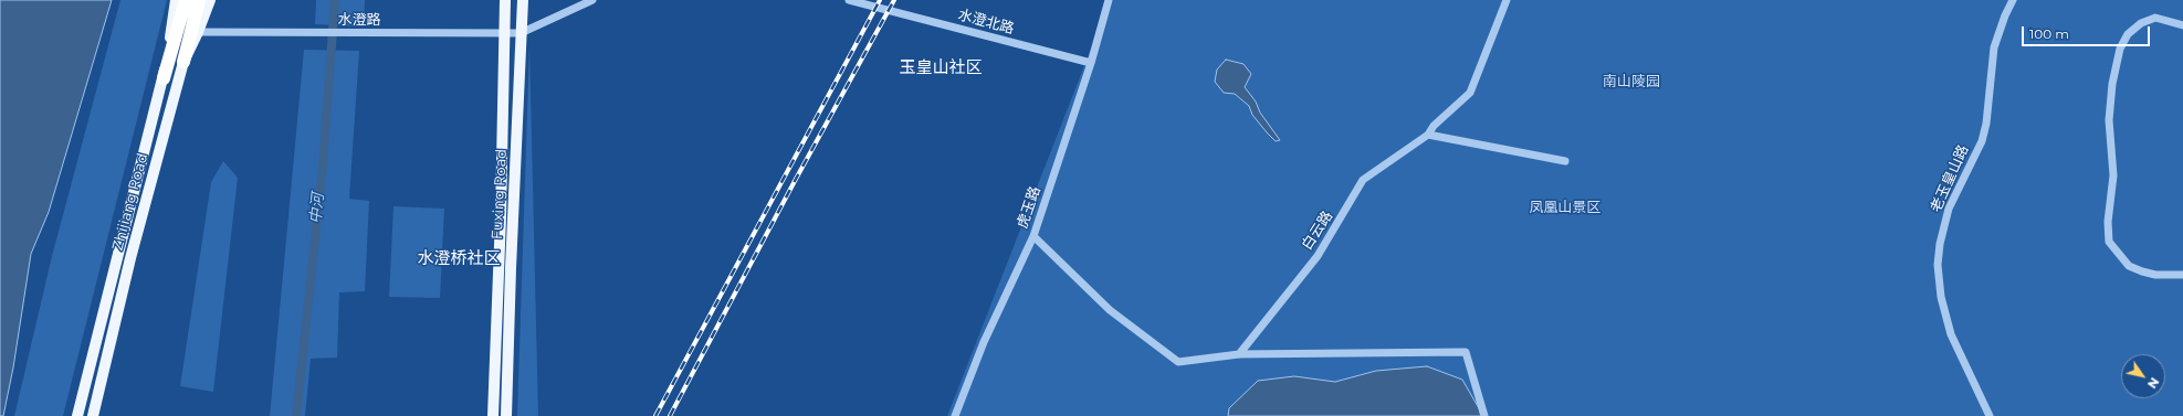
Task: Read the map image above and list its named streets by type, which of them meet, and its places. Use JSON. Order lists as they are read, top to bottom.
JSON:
{
  "streets": {
    "main road": ["Fuxing Road", "Zhijiang Road"],
    "street": [
      "水澄路",
      "水澄北路",
      "老玉皇山路",
      "虎玉路",
      "白云路"
    ]
  },
  "crossings": [
    ["水澄路", "Fuxing Road"],
    ["水澄路", "Zhijiang Road"],
    ["水澄北路", "虎玉路"]
  ],
  "districts": ["玉皇山社区", "水澄桥社区"],
  "water": ["中河"],
  "parks": ["南山陵园", "凤凰山景区"],
  "scale_bar": "100 m",
  "north": "bottom right"
}
